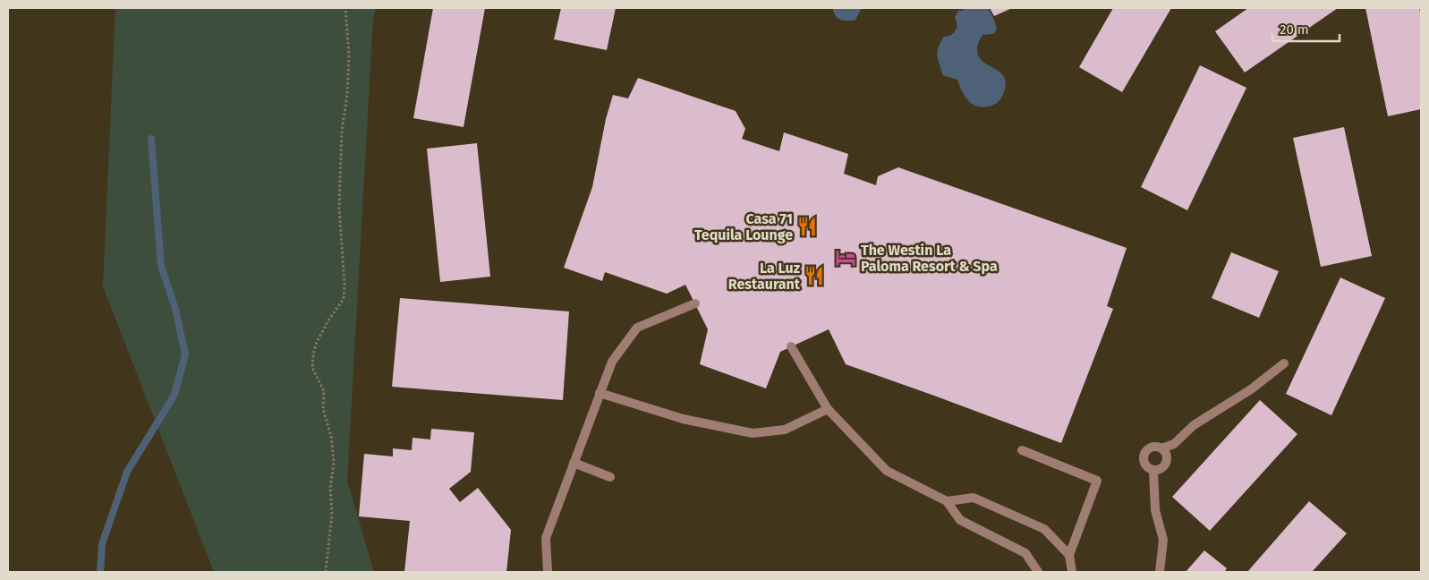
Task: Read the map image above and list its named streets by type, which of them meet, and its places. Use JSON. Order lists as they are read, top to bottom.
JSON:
{
  "places": {
    "restaurant": ["Casa 71 Tequila Lounge", "La Luz Restaurant"],
    "hotel": ["The Westin La Paloma Resort & Spa"]
  },
  "scale_bar": "20 m"
}
